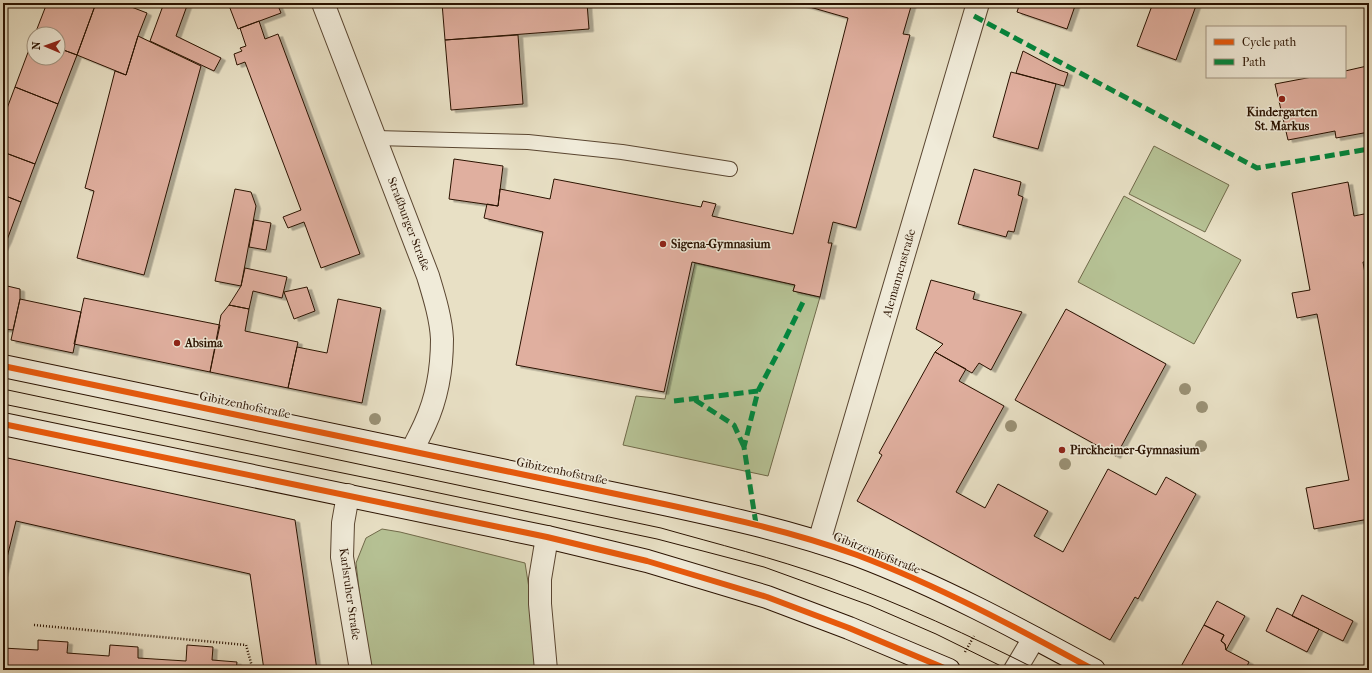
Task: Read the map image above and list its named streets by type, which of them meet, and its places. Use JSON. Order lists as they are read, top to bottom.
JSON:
{
  "streets": {
    "main road": [
      "Straßburger Straße",
      "Alemannenstraße",
      "Gibitzenhofstraße",
      "Karlsruher Straße"
    ]
  },
  "crossings": [
    ["Straßburger Straße", "Gibitzenhofstraße"],
    ["Alemannenstraße", "Gibitzenhofstraße"]
  ],
  "places": [
    "Kindergarten St. Markus",
    "Sigena-Gymnasium",
    "Absima",
    "Pirckheimer-Gymnasium"
  ],
  "legend": ["Cycle path", "Path"],
  "north": "left"
}
